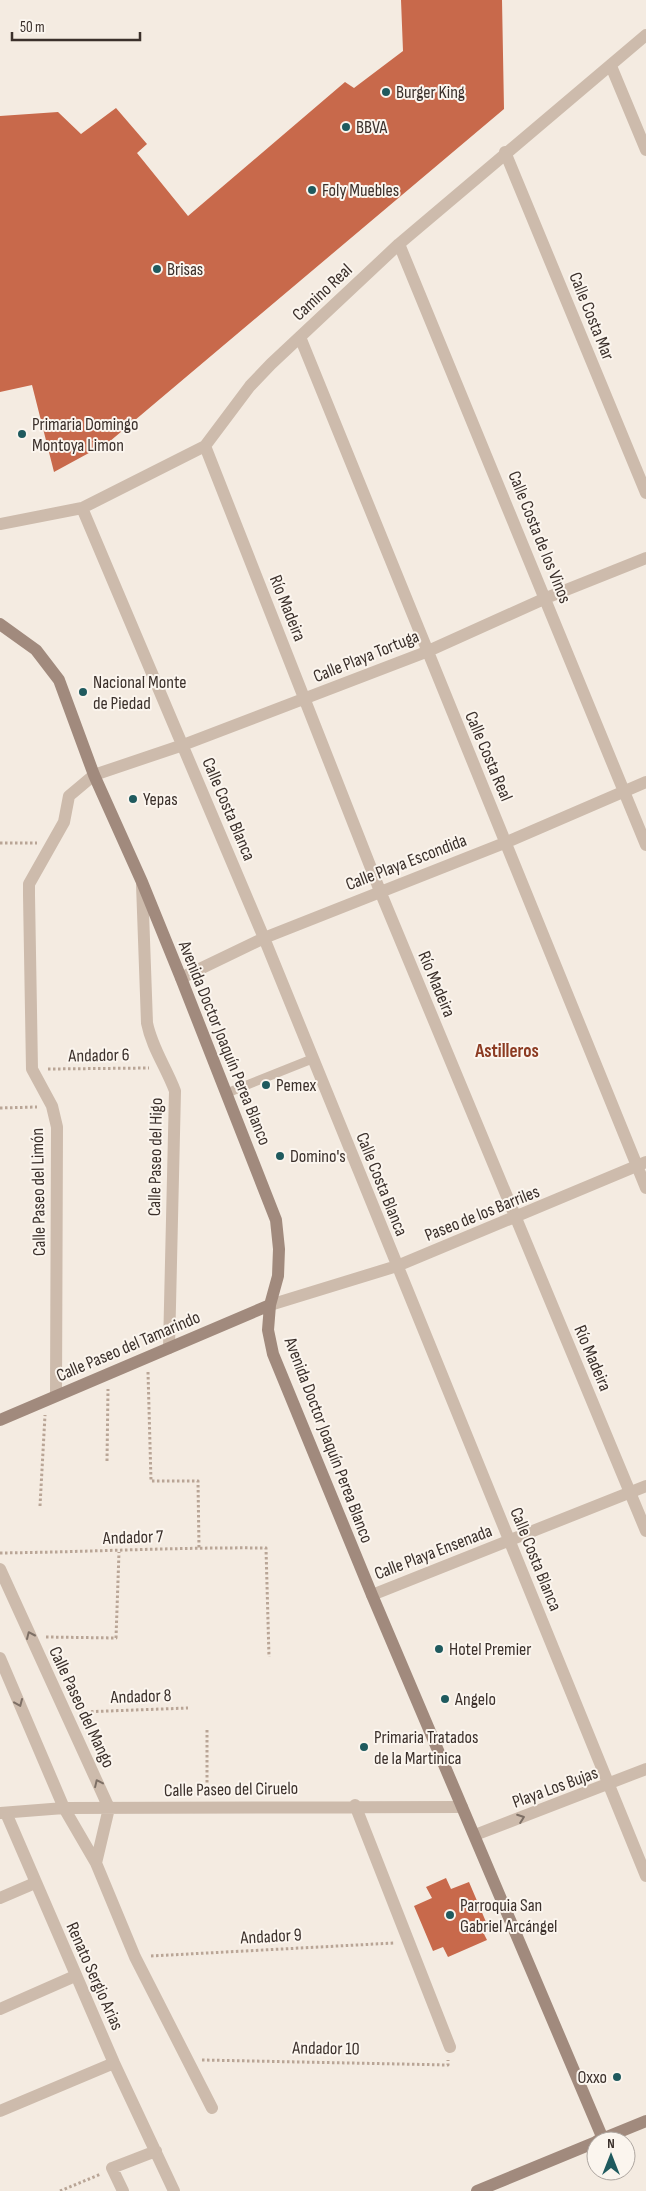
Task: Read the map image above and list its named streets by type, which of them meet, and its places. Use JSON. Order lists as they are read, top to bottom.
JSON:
{
  "streets": {
    "main road": ["Avenida Doctor Joaquín Perea Blanco", "Calle Paseo del Tamarindo"],
    "street": [
      "Camino Real",
      "Calle Costa Mar",
      "Calle Costa de los Vinos",
      "Río Madeira",
      "Calle Playa Tortuga",
      "Calle Costa Real",
      "Calle Costa Blanca",
      "Calle Playa Escondida",
      "Calle Paseo del Higo",
      "Calle Paseo del Limón",
      "Paseo de los Barriles",
      "Calle Playa Ensenada",
      "Calle Paseo del Mango",
      "Playa Los Bujas",
      "Calle Paseo del Ciruelo",
      "Renato Sergio Arias"
    ],
    "path": [
      "Andador 6",
      "Andador 7",
      "Andador 8",
      "Andador 9",
      "Andador 10"
    ]
  },
  "crossings": [
    ["Camino Real", "Calle Costa Mar"],
    ["Camino Real", "Calle Costa de los Vinos"],
    ["Camino Real", "Río Madeira"],
    ["Camino Real", "Calle Costa Real"],
    ["Camino Real", "Calle Costa Blanca"],
    ["Calle Costa de los Vinos", "Calle Playa Tortuga"],
    ["Calle Costa de los Vinos", "Calle Playa Escondida"],
    ["Río Madeira", "Calle Playa Tortuga"],
    ["Río Madeira", "Calle Playa Escondida"],
    ["Río Madeira", "Paseo de los Barriles"],
    ["Río Madeira", "Calle Playa Ensenada"],
    ["Calle Playa Tortuga", "Calle Costa Real"],
    ["Calle Playa Tortuga", "Calle Costa Blanca"],
    ["Calle Playa Tortuga", "Avenida Doctor Joaquín Perea Blanco"],
    ["Calle Playa Tortuga", "Calle Paseo del Limón"],
    ["Calle Costa Real", "Calle Playa Escondida"],
    ["Calle Costa Real", "Paseo de los Barriles"],
    ["Calle Costa Blanca", "Calle Playa Escondida"],
    ["Calle Costa Blanca", "Paseo de los Barriles"],
    ["Calle Costa Blanca", "Calle Playa Ensenada"],
    ["Calle Costa Blanca", "Playa Los Bujas"],
    ["Calle Playa Escondida", "Avenida Doctor Joaquín Perea Blanco"],
    ["Avenida Doctor Joaquín Perea Blanco", "Calle Paseo del Higo"],
    ["Avenida Doctor Joaquín Perea Blanco", "Calle Paseo del Limón"],
    ["Avenida Doctor Joaquín Perea Blanco", "Paseo de los Barriles"],
    ["Avenida Doctor Joaquín Perea Blanco", "Calle Paseo del Tamarindo"],
    ["Avenida Doctor Joaquín Perea Blanco", "Calle Playa Ensenada"],
    ["Avenida Doctor Joaquín Perea Blanco", "Playa Los Bujas"],
    ["Avenida Doctor Joaquín Perea Blanco", "Calle Paseo del Ciruelo"],
    ["Andador 6", "Calle Paseo del Higo"],
    ["Andador 6", "Calle Paseo del Limón"],
    ["Calle Paseo del Higo", "Calle Paseo del Tamarindo"],
    ["Calle Paseo del Limón", "Calle Paseo del Tamarindo"],
    ["Paseo de los Barriles", "Calle Paseo del Tamarindo"],
    ["Andador 8", "Calle Paseo del Mango"],
    ["Calle Paseo del Mango", "Calle Paseo del Ciruelo"],
    ["Calle Paseo del Ciruelo", "Renato Sergio Arias"]
  ],
  "one_way": ["Playa Los Bujas"],
  "districts": ["Astilleros"],
  "places": [
    "Burger King",
    "BBVA",
    "Foly Muebles",
    "Brisas",
    "Primaria Domingo Montoya Limon",
    "Nacional Monte de Piedad",
    "Yepas",
    "Pemex",
    "Domino's",
    "Hotel Premier",
    "Angelo",
    "Primaria Tratados de la Martinica",
    "Parroquia San Gabriel Arcángel",
    "Oxxo"
  ],
  "scale_bar": "50 m",
  "north": "top"
}
